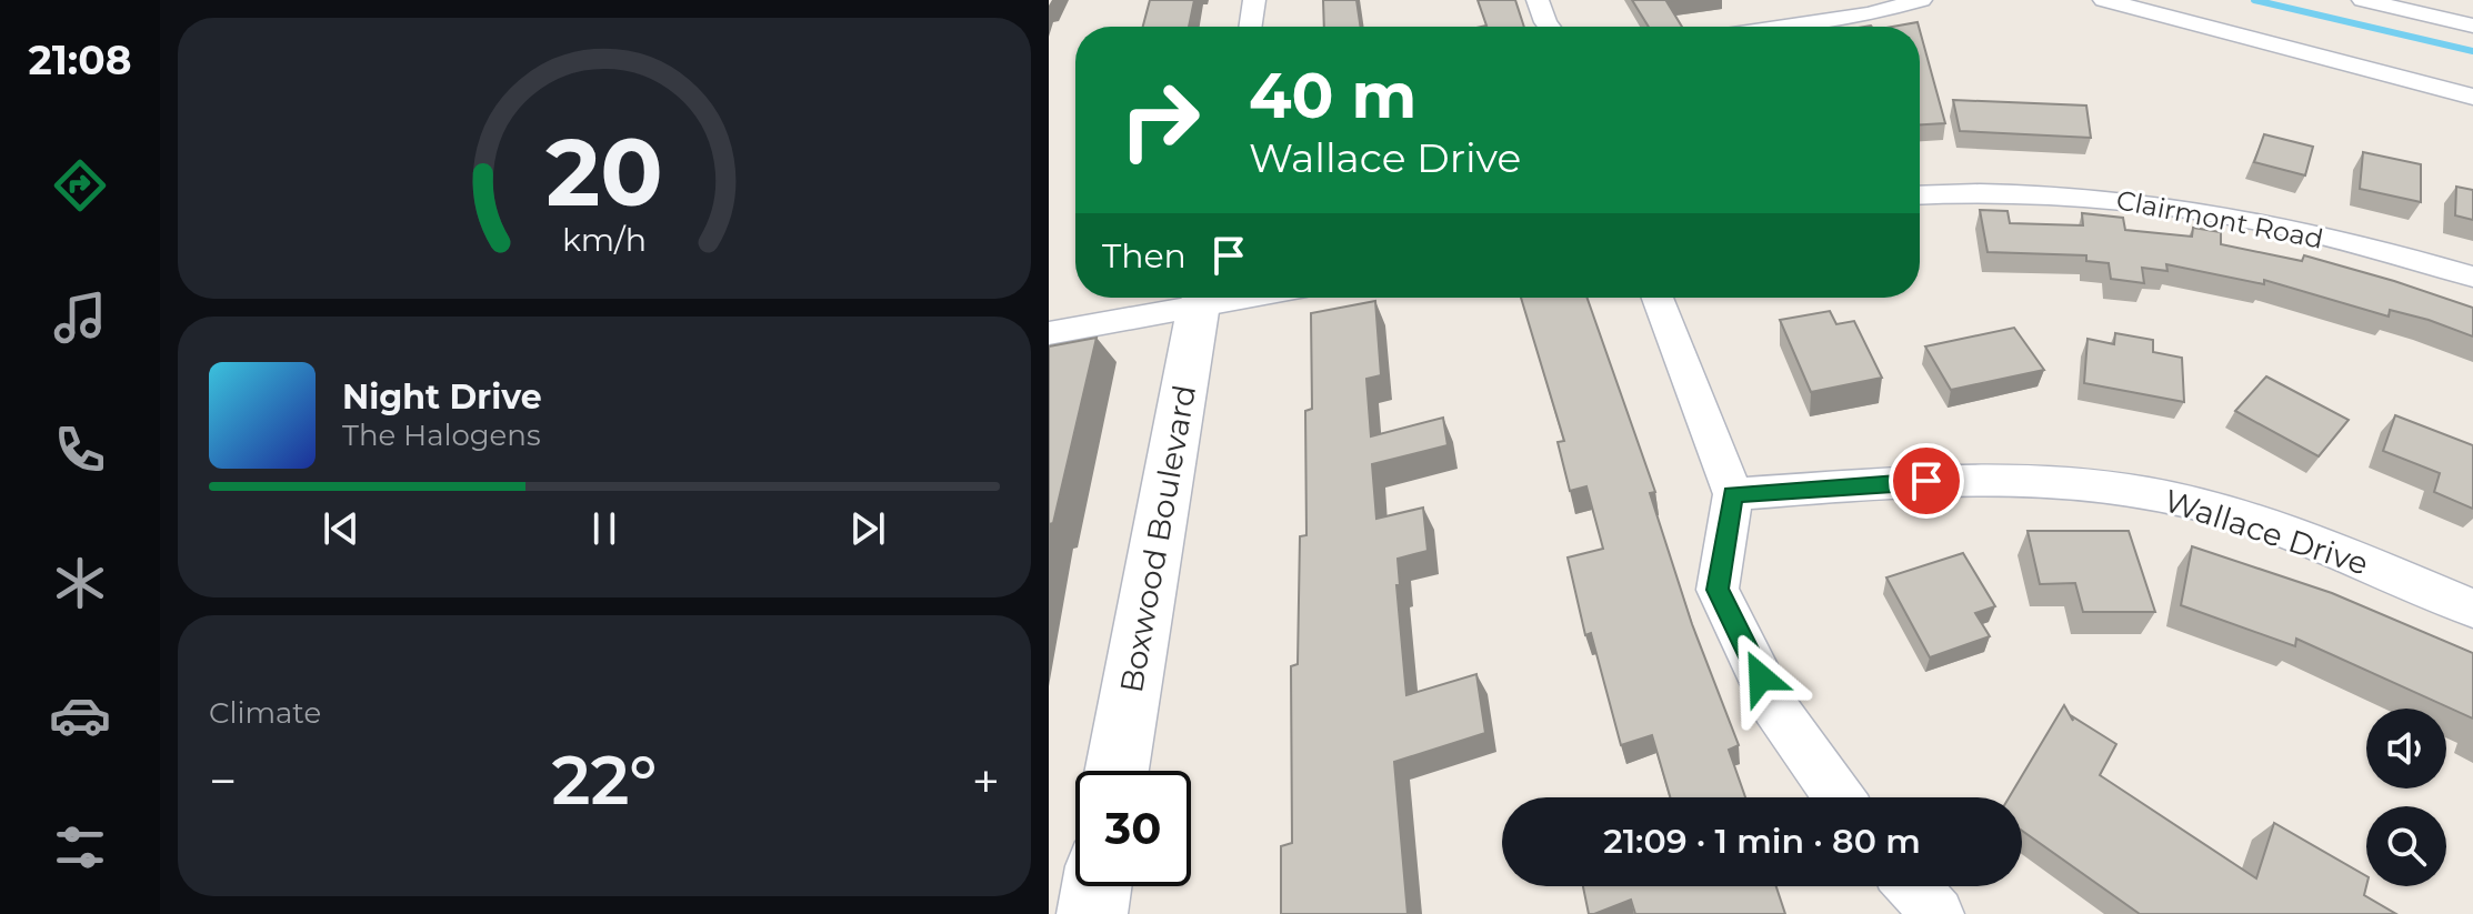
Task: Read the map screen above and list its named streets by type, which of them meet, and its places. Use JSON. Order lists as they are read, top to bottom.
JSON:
{
  "streets": {
    "street": ["Clairmont Road", "Wallace Drive", "Boxwood Boulevard"]
  },
  "page": {
    "tabs": "21:08",
    "turn": ["40 m", "Wallace Drive"],
    "then": "Then",
    "song": ["Night Drive", "The Halogens"],
    "tile": "Climate",
    "heat": ["−", "22°", "+"],
    "limit": "30",
    "trip": "21:09 · 1 min · 80 m",
    "gauge": ["20", "km/h"]
  }
}
